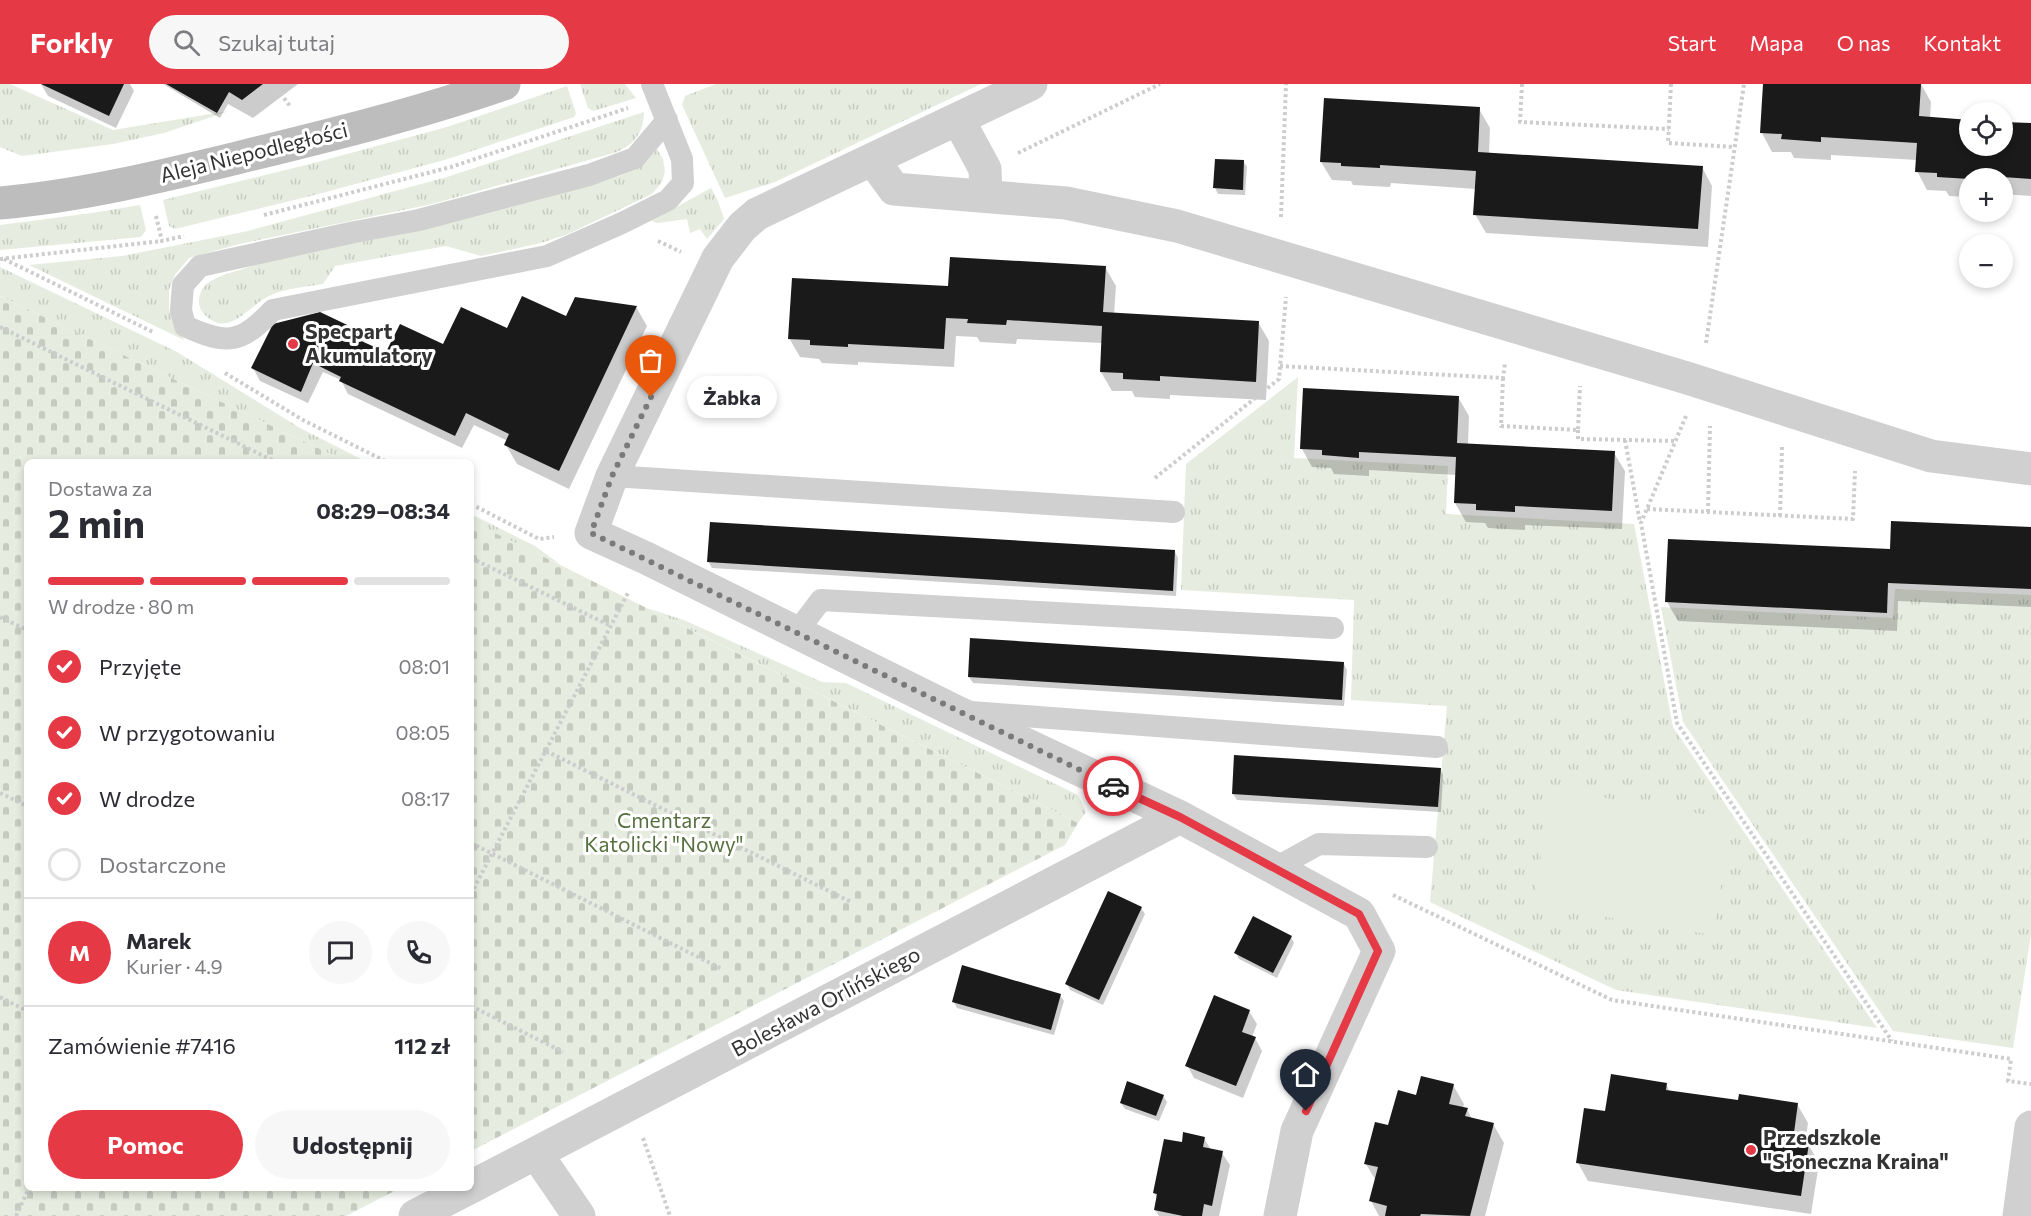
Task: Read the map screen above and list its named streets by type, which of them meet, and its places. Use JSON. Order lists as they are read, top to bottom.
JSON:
{
  "streets": {
    "street": ["Aleja Niepodległości", "Bolesława Orlińskiego"]
  },
  "parks": ["Cmentarz Katolicki \"Nowy\""],
  "places": ["Specpart Akumulatory", "Żabka", "Przedszkole \"Słoneczna Kraina\""],
  "page": {
    "header": "Forkly",
    "search": "Szukaj tutaj",
    "nav": [
      "Start",
      "Mapa",
      "O nas",
      "Kontakt"
    ],
    "map_buttons": ["+", "−"],
    "bubble": "Żabka",
    "heading": ["2 min", "Dostawa za", "08:29–08:34"],
    "panel": [
      "Marek",
      "Kurier · 4.9",
      "Zamówienie #7416",
      "112 zł"
    ],
    "bar": "W drodze · 80 m",
    "list": [
      ["Przyjęte", "08:01"],
      ["W przygotowaniu", "08:05"],
      ["W drodze", "08:17"],
      "Dostarczone"
    ],
    "round": "M",
    "buttons": ["Pomoc", "Udostępnij"]
  }
}
